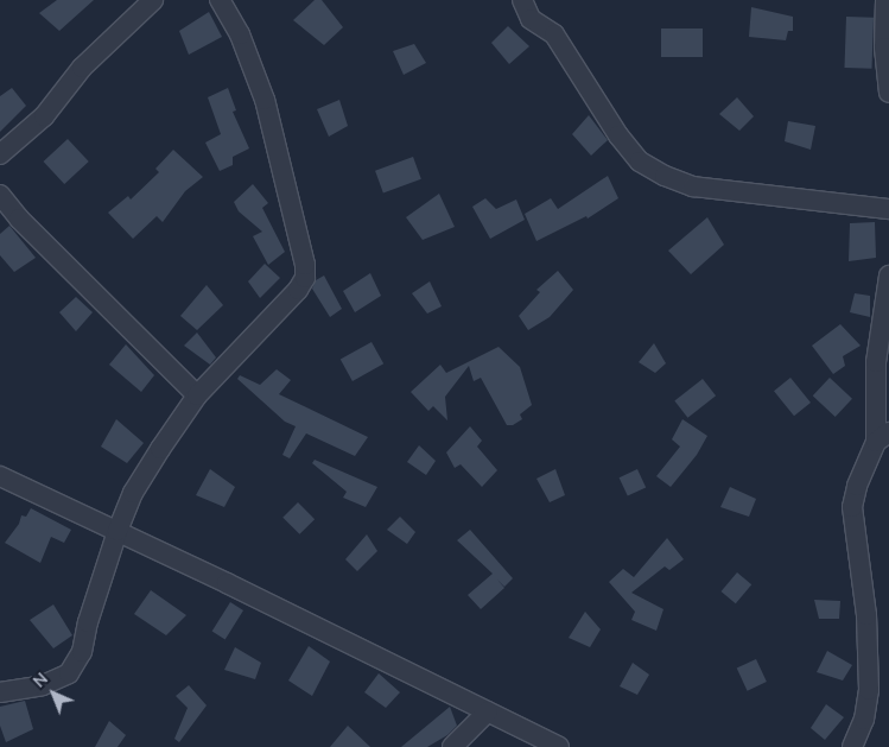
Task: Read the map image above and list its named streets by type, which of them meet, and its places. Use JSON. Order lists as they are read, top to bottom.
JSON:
{
  "north": "top left"
}
